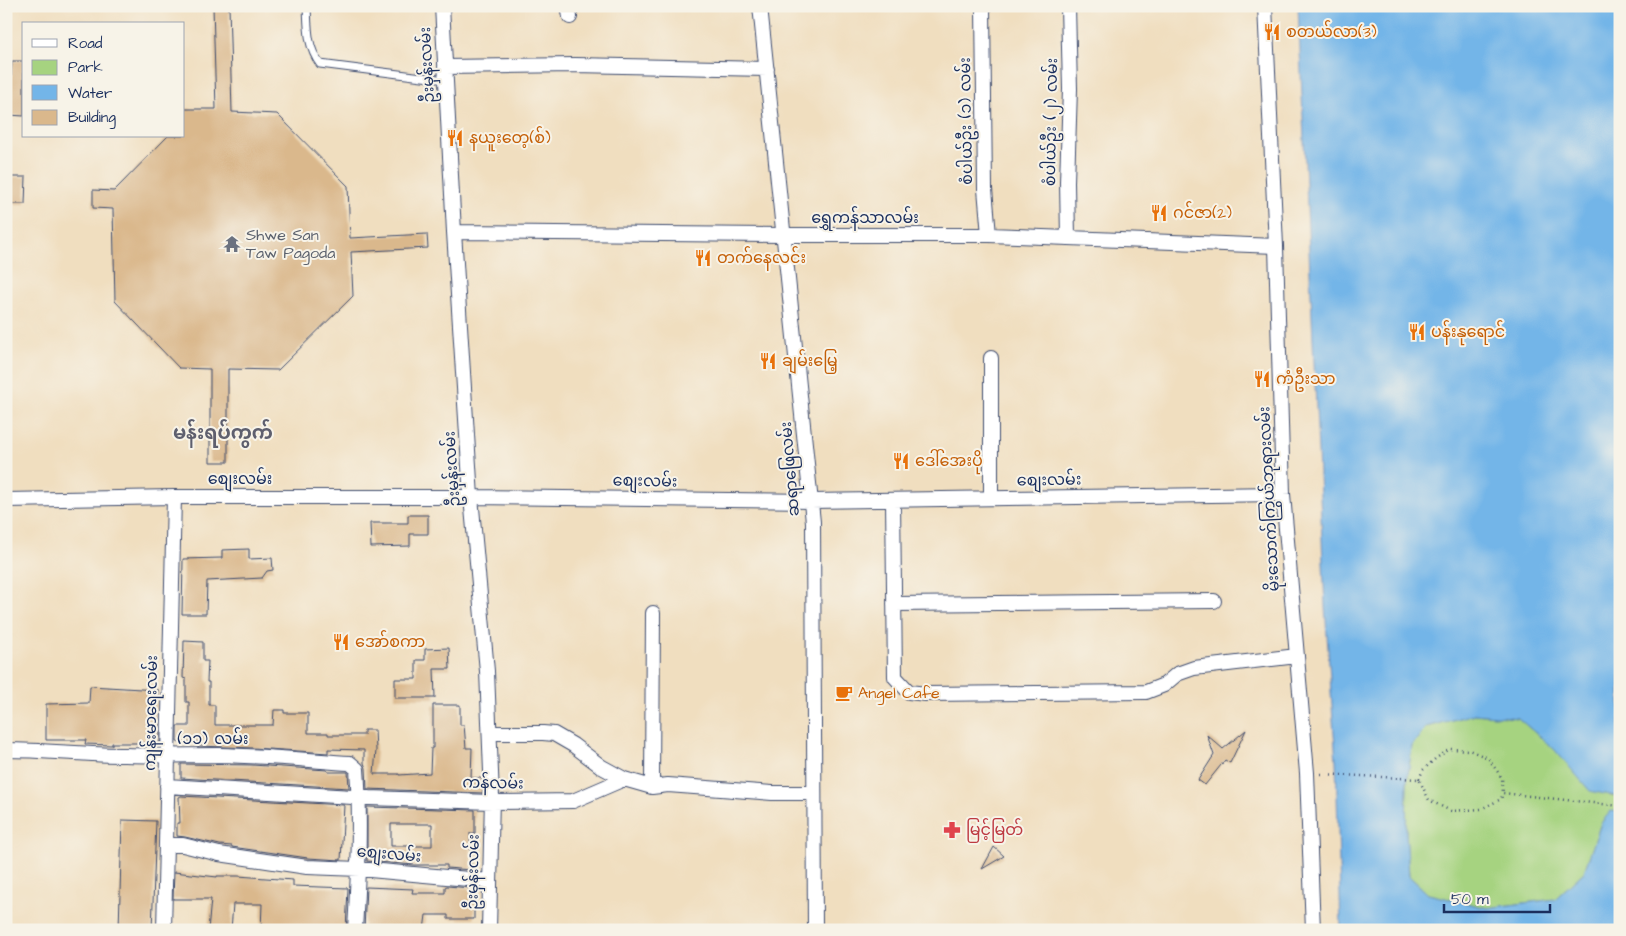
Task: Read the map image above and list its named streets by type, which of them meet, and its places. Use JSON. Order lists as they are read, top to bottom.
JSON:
{
  "streets": {
    "street": [
      "ဦးမှန်းလမ်း",
      "စံပါယ်ဦး (၁) လမ်း",
      "စံပါယ်ဦး (၂) လမ်း",
      "‌ရွှေကန်သာလမ်း",
      "ဆရာဖြေလမ်း",
      "စျေးလမ်း",
      "မိုးသောက်ကြွယ်ဘုရားလမ်း",
      "ကျန်းမာရေးလမ်း",
      "(၁၁) လမ်း",
      "ကန်လမ်း"
    ]
  },
  "crossings": [
    ["ဦးမှန်းလမ်း", "‌ရွှေကန်သာလမ်း"],
    ["ဦးမှန်းလမ်း", "စျေးလမ်း"],
    ["ဦးမှန်းလမ်း", "ကန်လမ်း"],
    ["စံပါယ်ဦး (၁) လမ်း", "‌ရွှေကန်သာလမ်း"],
    ["စံပါယ်ဦး (၂) လမ်း", "‌ရွှေကန်သာလမ်း"],
    ["‌ရွှေကန်သာလမ်း", "ဆရာဖြေလမ်း"],
    ["‌ရွှေကန်သာလမ်း", "မိုးသောက်ကြွယ်ဘုရားလမ်း"],
    ["ဆရာဖြေလမ်း", "စျေးလမ်း"],
    ["စျေးလမ်း", "မိုးသောက်ကြွယ်ဘုရားလမ်း"],
    ["စျေးလမ်း", "ကျန်းမာရေးလမ်း"],
    ["ကျန်းမာရေးလမ်း", "(၁၁) လမ်း"],
    ["ကျန်းမာရေးလမ်း", "ကန်လမ်း"],
    ["(၁၁) လမ်း", "ကန်လမ်း"]
  ],
  "districts": ["မန်းရပ်ကွက်"],
  "places": {
    "restaurant": [
      "စတယ်လာ(3)",
      "နယူးတေ့(စ်)",
      "ဂင်ဇာ(2)",
      "တက်နေလင်း",
      "ပန်းနုရောင်",
      "ချမ်းမြေ့",
      "ကံဦးသာ",
      "ဒေါ်အေးပို",
      "အော်စကာ"
    ],
    "temple": ["Shwe San Taw Pagoda"],
    "cafe": ["Angel Cafe"],
    "pharmacy": ["မြင့်မြတ်"]
  },
  "legend": [
    "Road",
    "Park",
    "Water",
    "Building"
  ],
  "scale_bar": "50 m"
}
